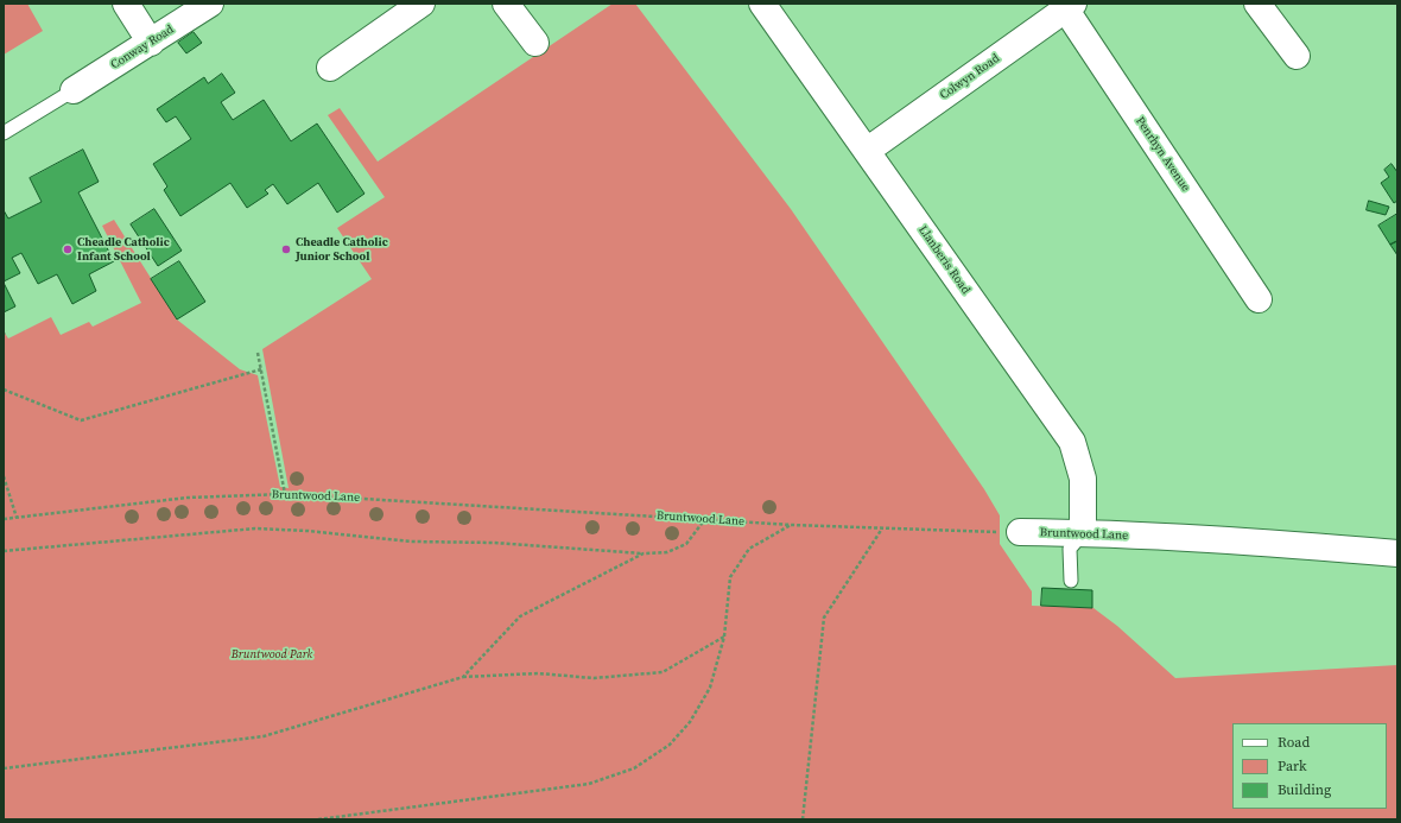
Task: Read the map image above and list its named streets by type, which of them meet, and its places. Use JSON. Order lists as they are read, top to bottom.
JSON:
{
  "streets": {
    "street": [
      "Conway Road",
      "Colwyn Road",
      "Penrhyn Avenue",
      "Llanberis Road",
      "Bruntwood Lane"
    ]
  },
  "crossings": [
    ["Colwyn Road", "Penrhyn Avenue"],
    ["Colwyn Road", "Llanberis Road"],
    ["Llanberis Road", "Bruntwood Lane"]
  ],
  "parks": ["Bruntwood Park"],
  "places": ["Cheadle Catholic Infant School", "Cheadle Catholic Junior School"],
  "legend": ["Road", "Park", "Building"]
}
